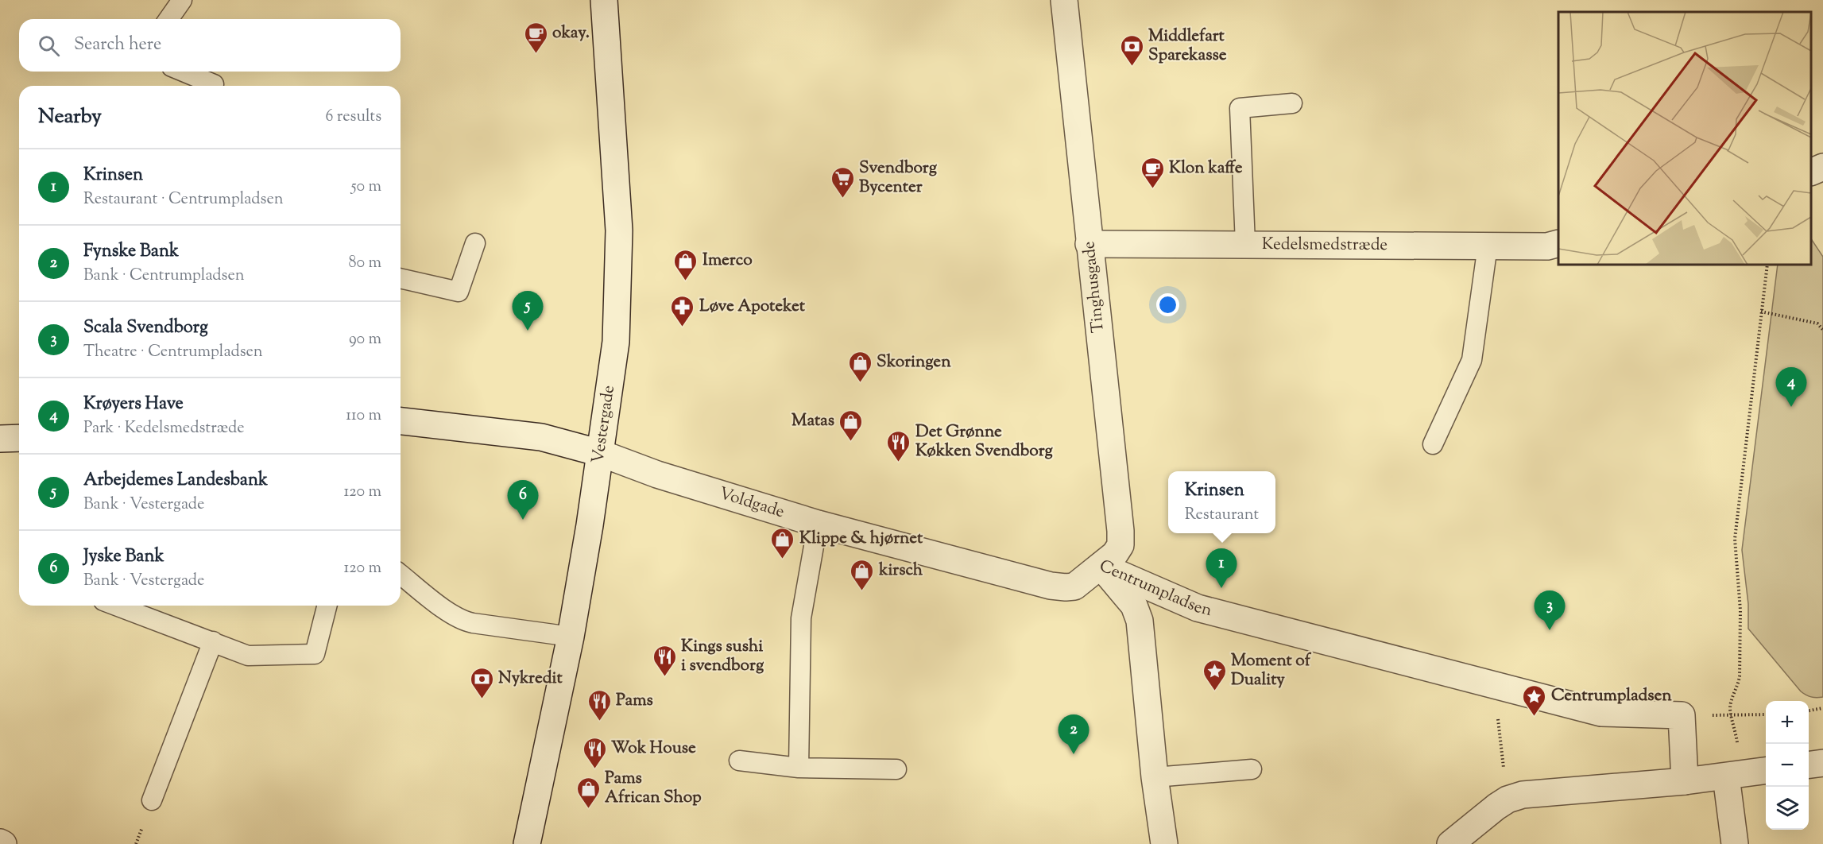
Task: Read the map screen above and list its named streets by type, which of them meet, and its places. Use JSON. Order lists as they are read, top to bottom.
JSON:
{
  "streets": {
    "street": [
      "Kedelsmedstræde",
      "Tinghusgade",
      "Vestergade",
      "Voldgade",
      "Centrumpladsen"
    ]
  },
  "crossings": [
    ["Kedelsmedstræde", "Tinghusgade"],
    ["Tinghusgade", "Voldgade"],
    ["Tinghusgade", "Centrumpladsen"],
    ["Vestergade", "Voldgade"],
    ["Voldgade", "Centrumpladsen"]
  ],
  "places": {
    "cafe": ["okay.", "Klon kaffe"],
    "bank": ["Middlefart Sparekasse", "Nykredit"],
    "supermarket": ["Svendborg Bycenter"],
    "shop": [
      "Imerco",
      "Skoringen",
      "Matas",
      "Klippe & hjørnet",
      "kirsch",
      "Pams African Shop"
    ],
    "pharmacy": ["Løve Apoteket"],
    "restaurant": [
      "Det Grønne Køkken Svendborg",
      "Kings sushi i svendborg",
      "Pams",
      "Wok House"
    ],
    "place": ["Moment of Duality", "Centrumpladsen"]
  },
  "page": {
    "search": "Search here",
    "heading": ["Nearby", "6 results"],
    "list": [
      {
        "mark": "1",
        "name": "Krinsen",
        "note": "Restaurant · Centrumpladsen",
        "value": "50 m"
      },
      {
        "mark": "2",
        "name": "Fynske Bank",
        "note": "Bank · Centrumpladsen",
        "value": "80 m"
      },
      {
        "mark": "3",
        "name": "Scala Svendborg",
        "note": "Theatre · Centrumpladsen",
        "value": "90 m"
      },
      {
        "mark": "4",
        "name": "Krøyers Have",
        "note": "Park · Kedelsmedstræde",
        "value": "110 m"
      },
      {
        "mark": "5",
        "name": "Arbejdemes Landesbank",
        "note": "Bank · Vestergade",
        "value": "120 m"
      },
      {
        "mark": "6",
        "name": "Jyske Bank",
        "note": "Bank · Vestergade",
        "value": "120 m"
      }
    ],
    "pins": [
      "5",
      "4",
      "6",
      "1",
      "3",
      "2"
    ],
    "popup": ["Krinsen", "Restaurant"],
    "map_buttons": ["+", "−"]
  }
}
